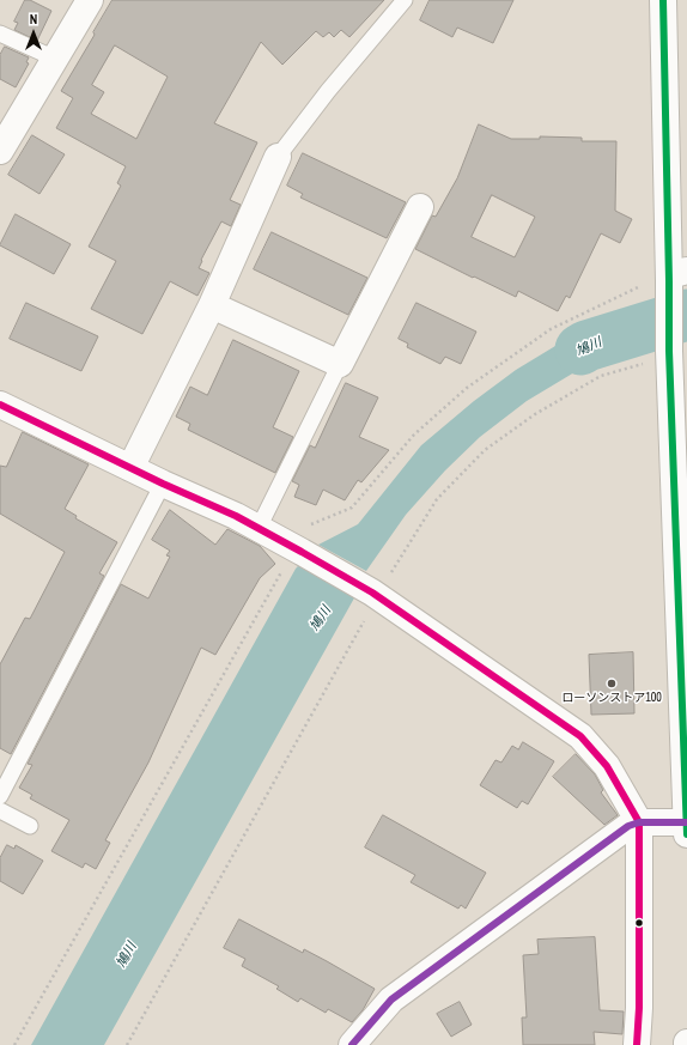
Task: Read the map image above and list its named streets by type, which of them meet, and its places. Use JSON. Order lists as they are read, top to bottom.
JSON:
{
  "water": ["鳩川"],
  "places": ["ローソンストア100"],
  "north": "top"
}
